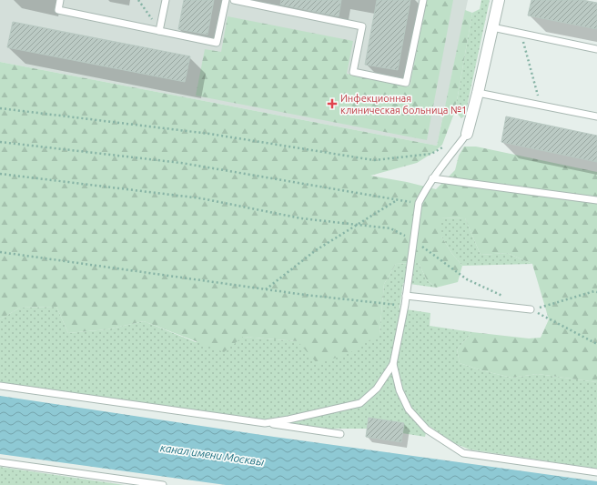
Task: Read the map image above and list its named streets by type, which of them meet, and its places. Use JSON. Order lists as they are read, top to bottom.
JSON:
{
  "water": ["канал имени Москвы"],
  "places": {
    "health": ["Инфекционная клиническая больница №1"]
  }
}
